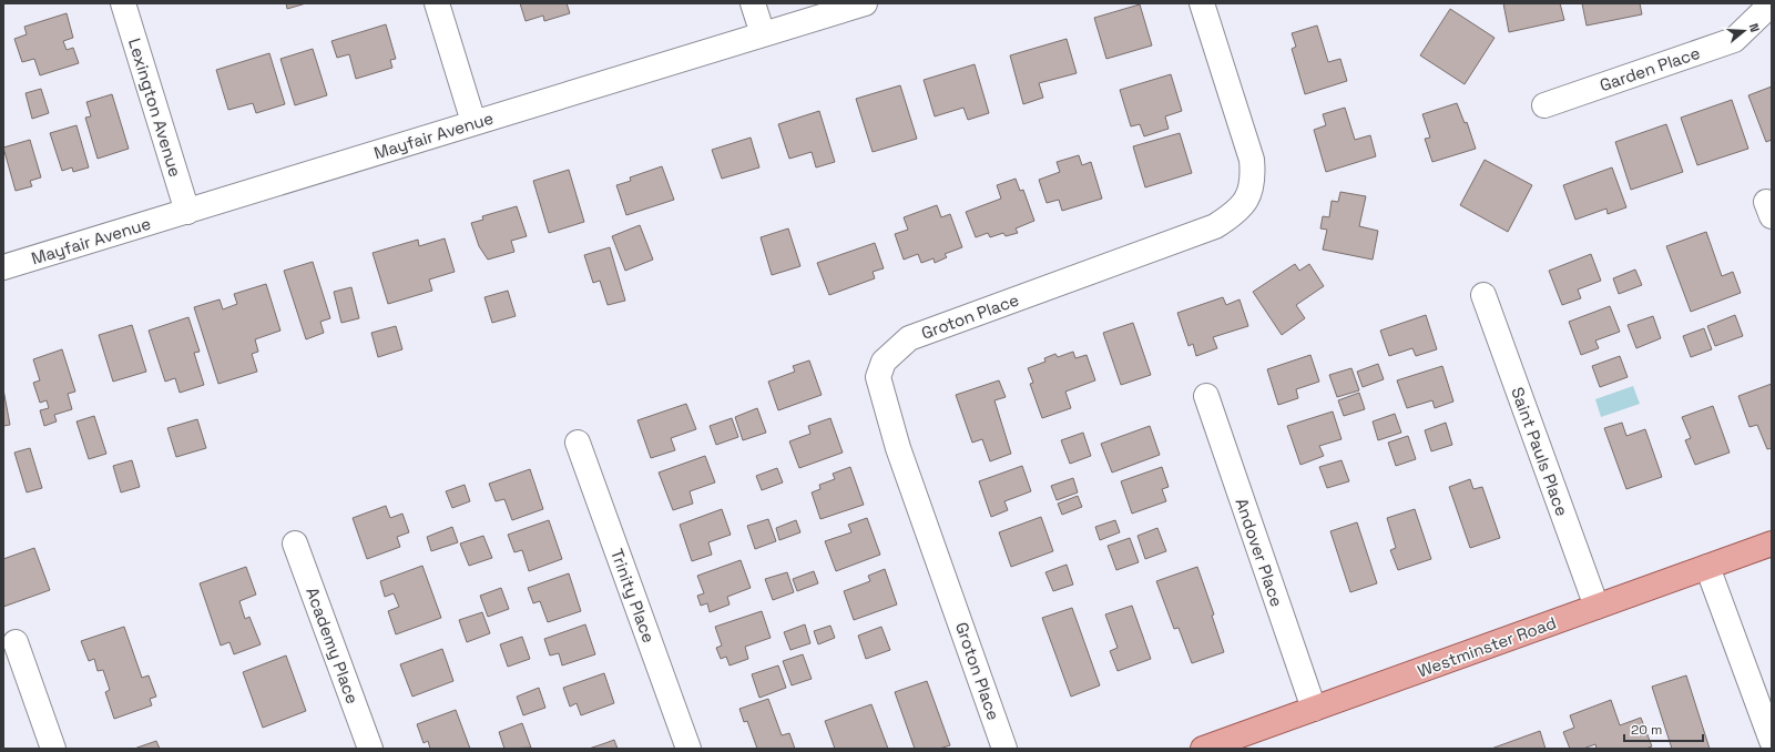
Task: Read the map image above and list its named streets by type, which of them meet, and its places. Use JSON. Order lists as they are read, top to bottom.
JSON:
{
  "streets": {
    "main road": ["Westminster Road"],
    "street": [
      "Garden Place",
      "Lexington Avenue",
      "Mayfair Avenue",
      "Groton Place",
      "Saint Pauls Place",
      "Andover Place",
      "Trinity Place",
      "Academy Place"
    ]
  },
  "crossings": [
    ["Lexington Avenue", "Mayfair Avenue"],
    ["Saint Pauls Place", "Westminster Road"],
    ["Andover Place", "Westminster Road"]
  ],
  "scale_bar": "20 m",
  "north": "right"
}
